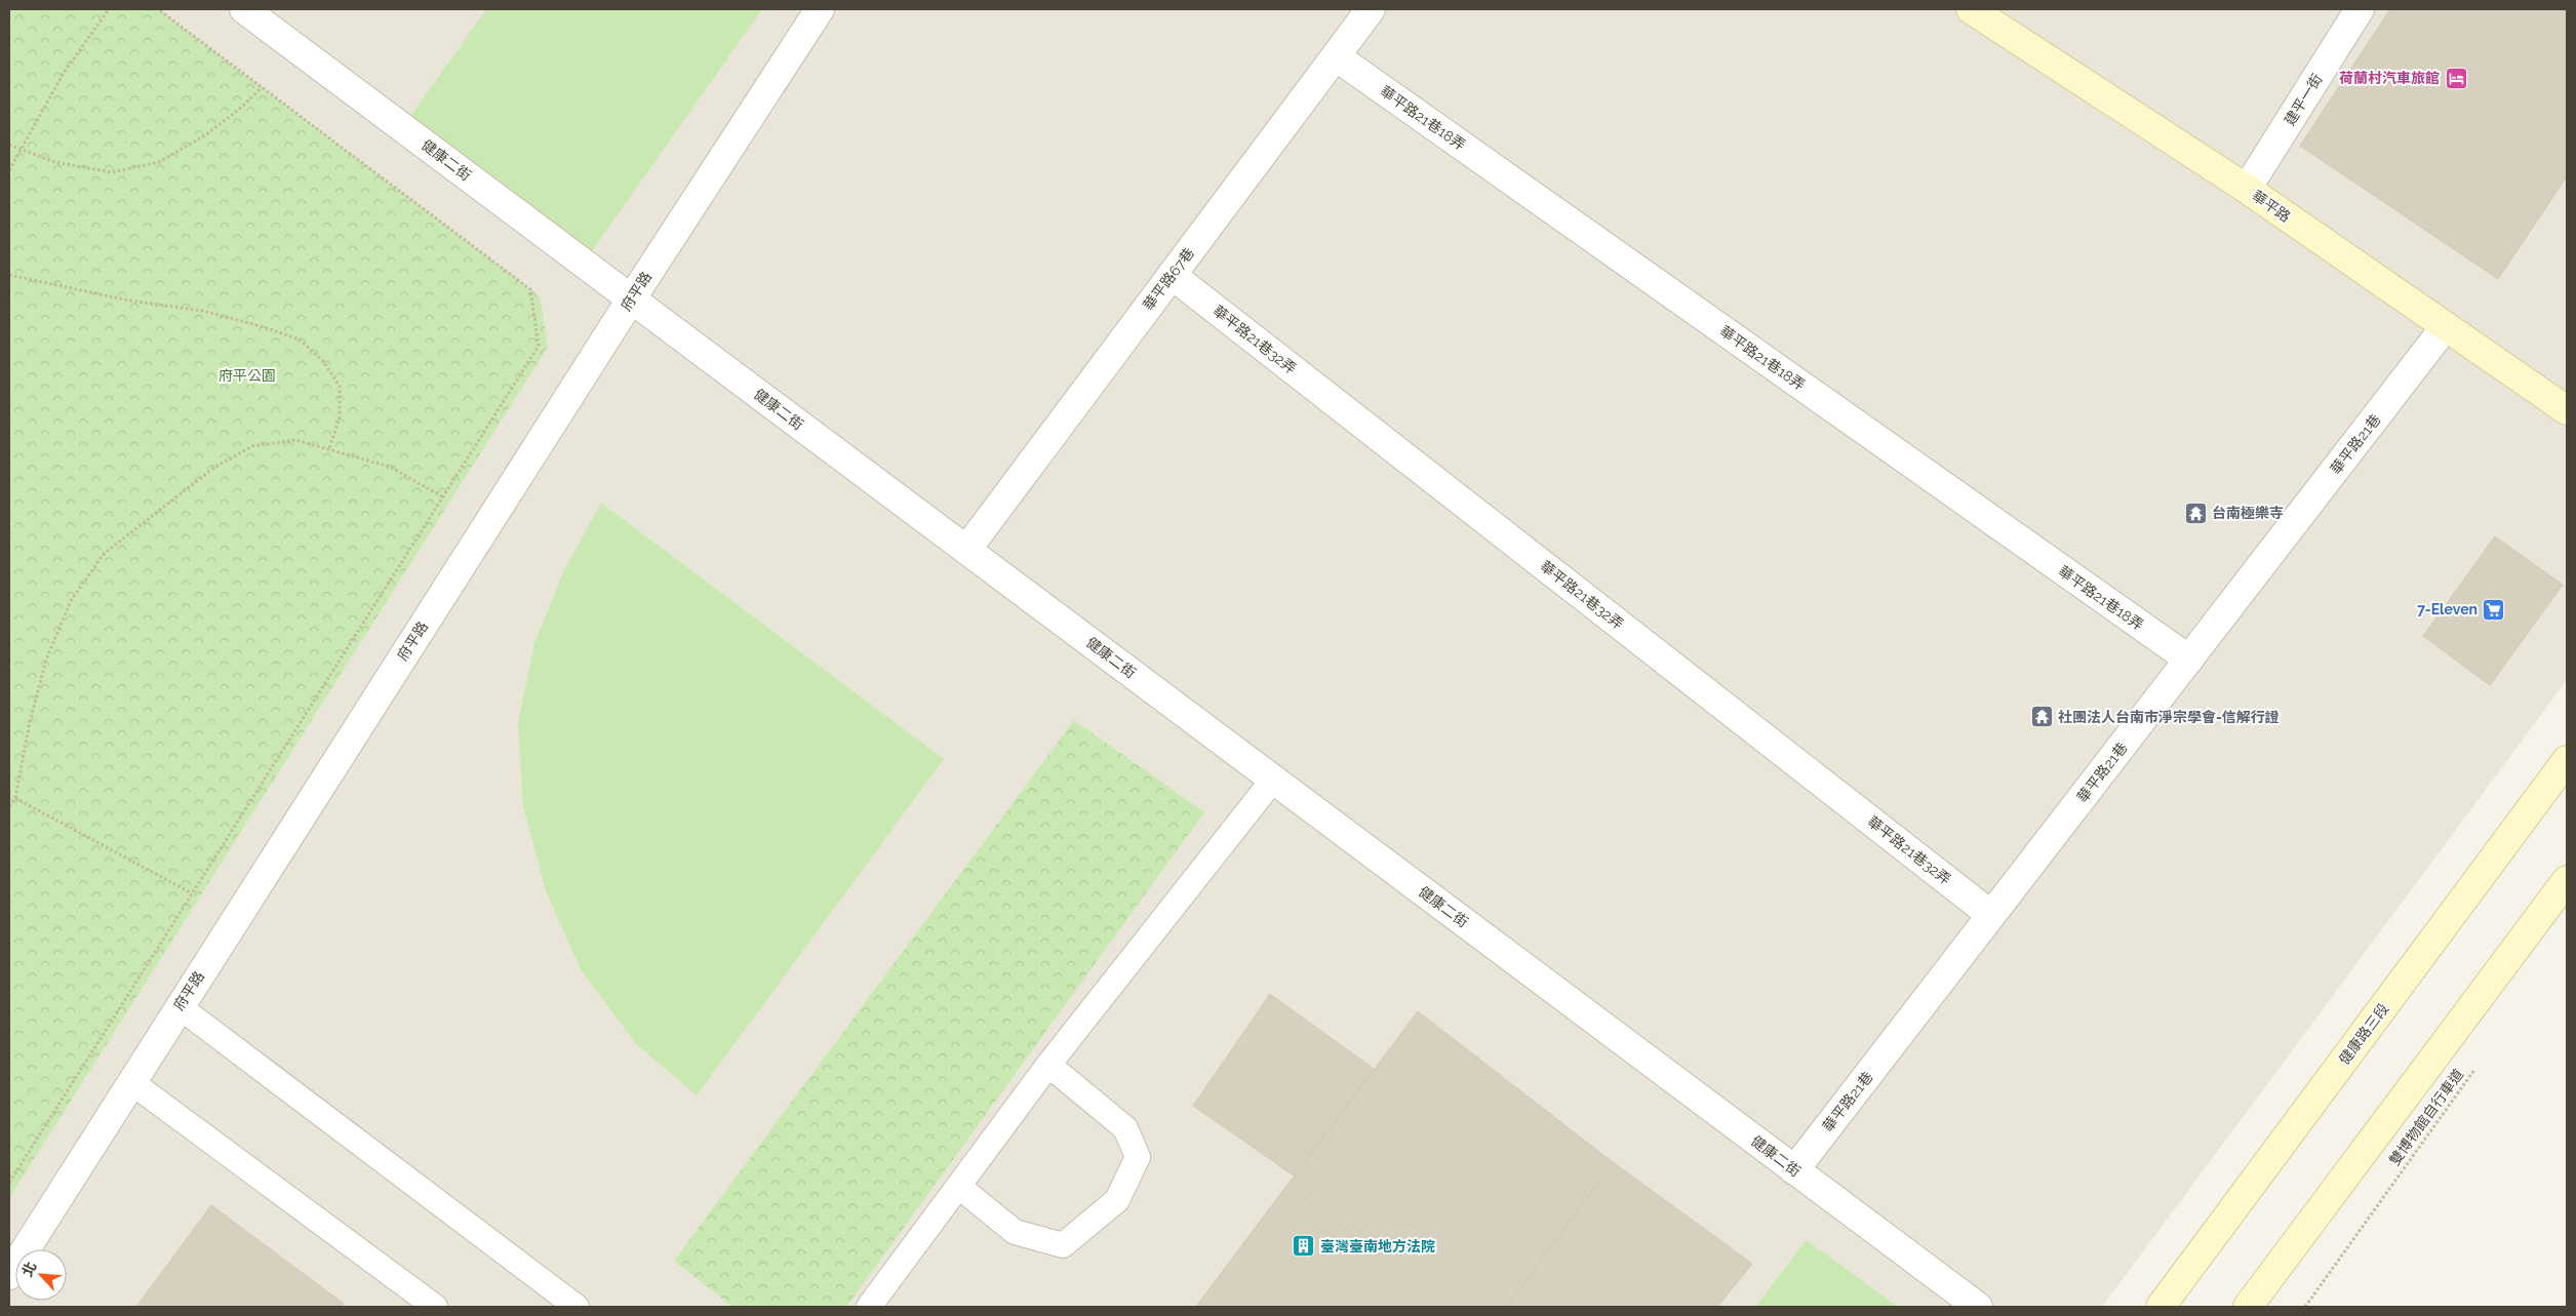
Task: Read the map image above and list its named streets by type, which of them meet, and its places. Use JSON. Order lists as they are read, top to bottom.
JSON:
{
  "streets": {
    "street": [
      "建平一街",
      "華平路21巷18弄",
      "健康二街",
      "華平路",
      "華平路67巷",
      "府平路",
      "華平路21巷32弄",
      "華平路21巷",
      "健康路三段"
    ],
    "path": ["雙博物館自行車道"]
  },
  "crossings": [
    ["建平一街", "華平路"],
    ["華平路21巷18弄", "華平路67巷"],
    ["華平路21巷18弄", "華平路21巷"],
    ["健康二街", "華平路67巷"],
    ["健康二街", "府平路"],
    ["健康二街", "華平路21巷"],
    ["華平路", "華平路21巷"],
    ["華平路67巷", "華平路21巷32弄"],
    ["華平路21巷32弄", "華平路21巷"]
  ],
  "parks": ["府平公園"],
  "places": {
    "hotel": ["荷蘭村汽車旅館"],
    "temple": ["台南極樂寺", "社團法人台南市淨宗學會-信解行證"],
    "supermarket": ["7-Eleven"],
    "building": ["臺灣臺南地方法院"]
  },
  "north": "top left"
}
